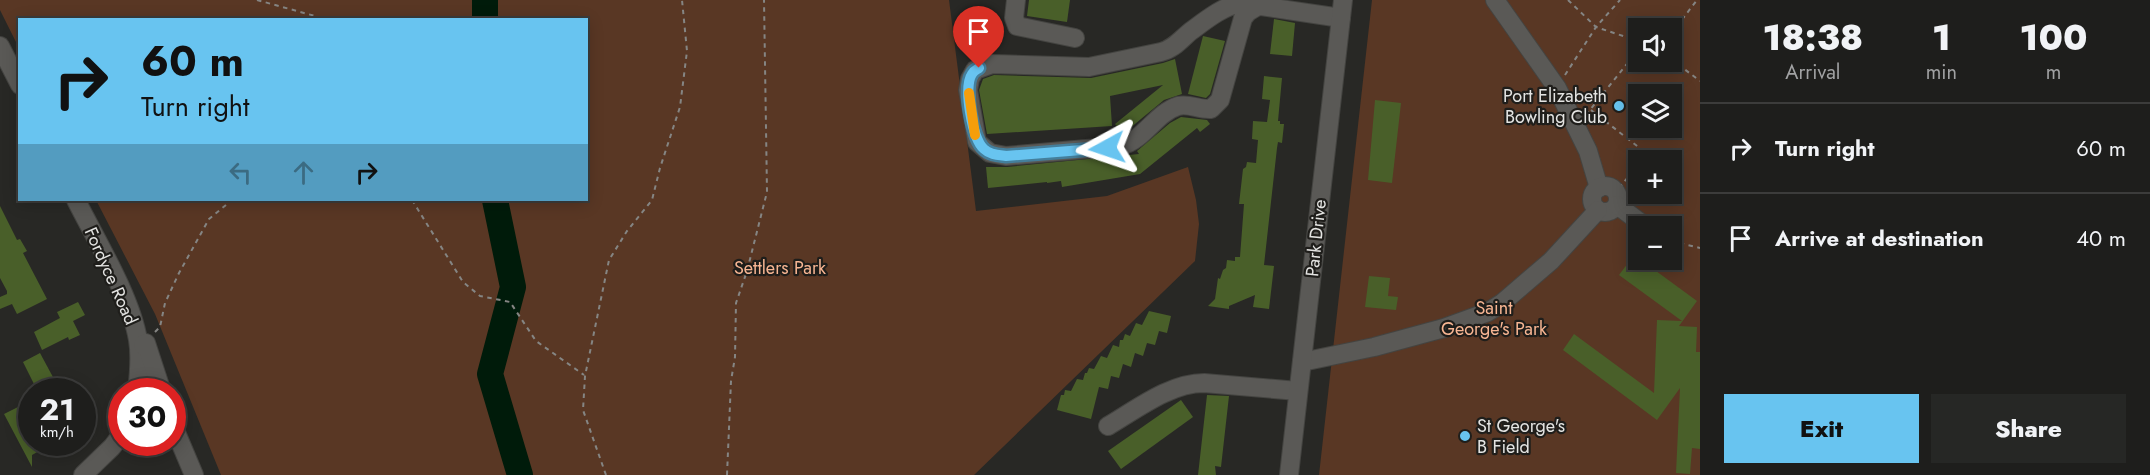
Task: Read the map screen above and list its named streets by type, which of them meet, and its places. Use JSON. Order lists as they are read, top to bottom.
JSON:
{
  "streets": {
    "street": ["Park Drive", "Fordyce Road"]
  },
  "parks": ["Settlers Park", "Saint George's Park"],
  "places": ["Port Elizabeth Bowling Club", "St George's B Field"],
  "page": {
    "eta": [
      "18:38",
      "Arrival",
      "1",
      "min",
      "100",
      "m"
    ],
    "map_buttons": ["+", "−"],
    "turn": ["60 m", "Turn right"],
    "list": [
      {
        "name": "Turn right",
        "value": "60 m"
      },
      {
        "name": "Arrive at destination",
        "value": "40 m"
      }
    ],
    "speed": "21 km/h",
    "limit": "30",
    "buttons": ["Exit", "Share"]
  }
}
